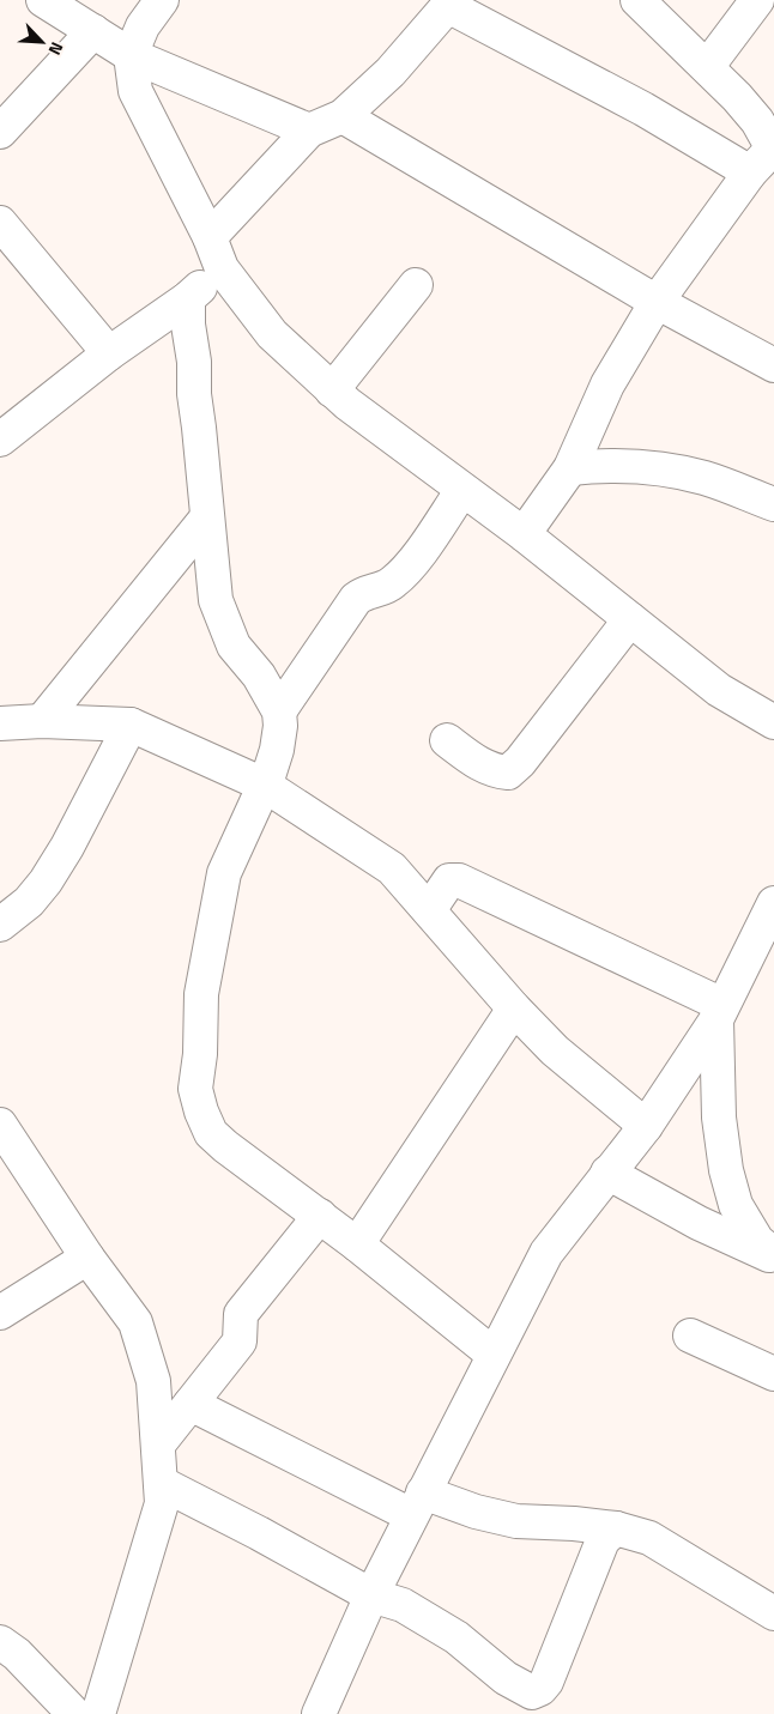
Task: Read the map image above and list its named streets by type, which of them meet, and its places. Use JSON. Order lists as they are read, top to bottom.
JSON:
{
  "north": "bottom right"
}
